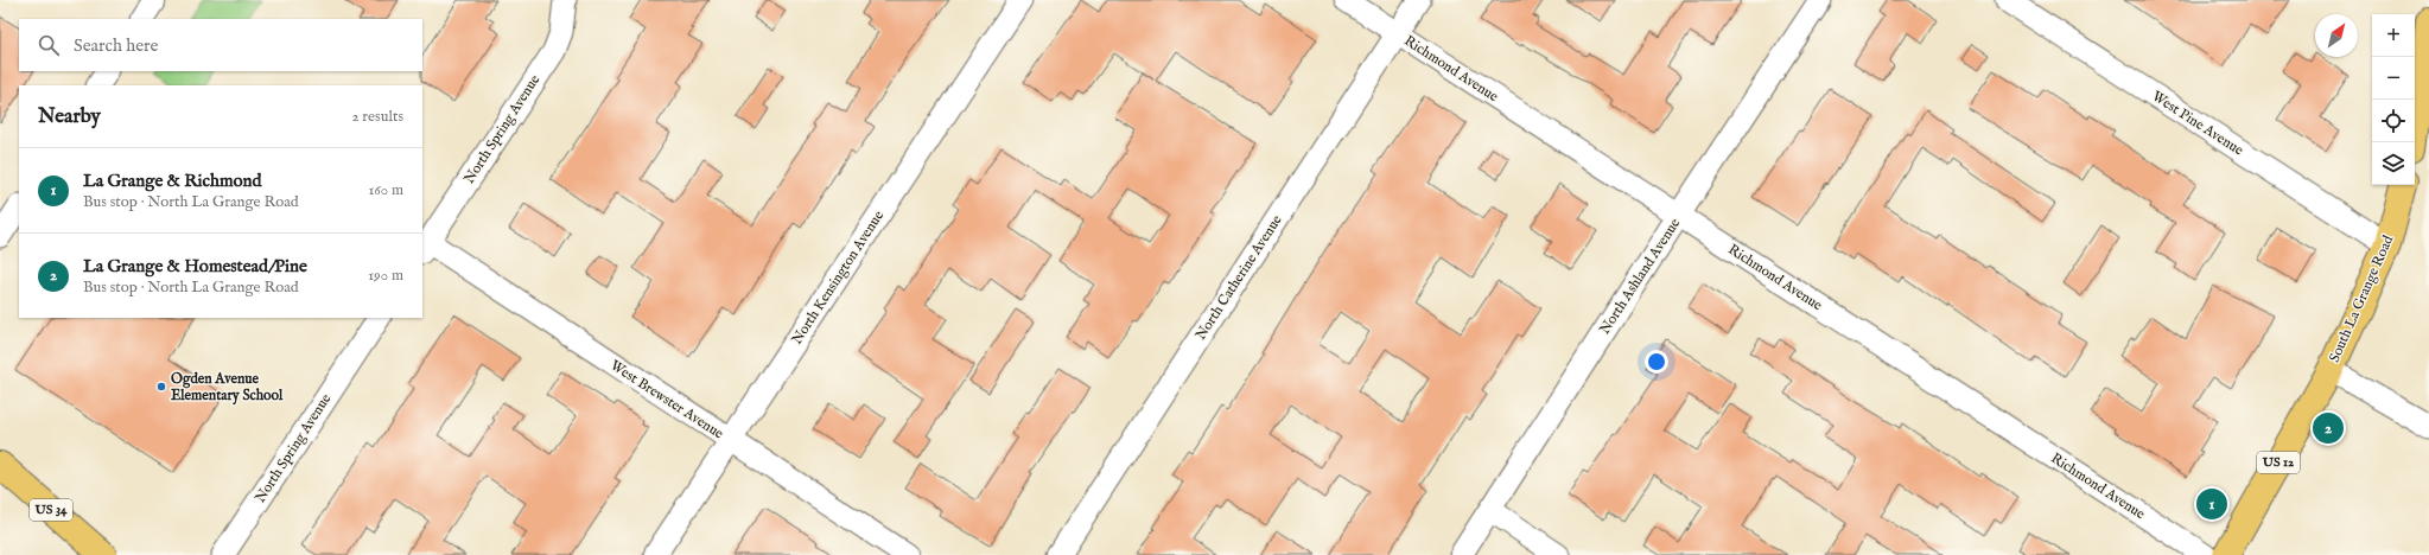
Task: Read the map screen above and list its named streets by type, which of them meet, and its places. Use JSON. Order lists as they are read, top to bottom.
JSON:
{
  "streets": {
    "main road": ["South La Grange Road", "US 12", "US 34"],
    "street": [
      "Richmond Avenue",
      "West Pine Avenue",
      "North Spring Avenue",
      "North Ashland Avenue",
      "North Kensington Avenue",
      "North Catherine Avenue",
      "West Brewster Avenue"
    ]
  },
  "crossings": [
    ["Richmond Avenue", "North Ashland Avenue"],
    ["Richmond Avenue", "North Catherine Avenue"],
    ["West Pine Avenue", "South La Grange Road"],
    ["West Pine Avenue", "US 12"],
    ["North Spring Avenue", "West Brewster Avenue"],
    ["North Kensington Avenue", "West Brewster Avenue"],
    ["South La Grange Road", "US 12"]
  ],
  "places": ["Ogden Avenue Elementary School"],
  "north": "top right",
  "page": {
    "map_buttons": ["+", "−"],
    "search": "Search here",
    "heading": ["Nearby", "2 results"],
    "list": [
      {
        "mark": "1",
        "name": "La Grange & Richmond",
        "note": "Bus stop · North La Grange Road",
        "value": "160 m"
      },
      {
        "mark": "2",
        "name": "La Grange & Homestead/Pine",
        "note": "Bus stop · North La Grange Road",
        "value": "190 m"
      }
    ],
    "pins": ["2", "1"]
  }
}
